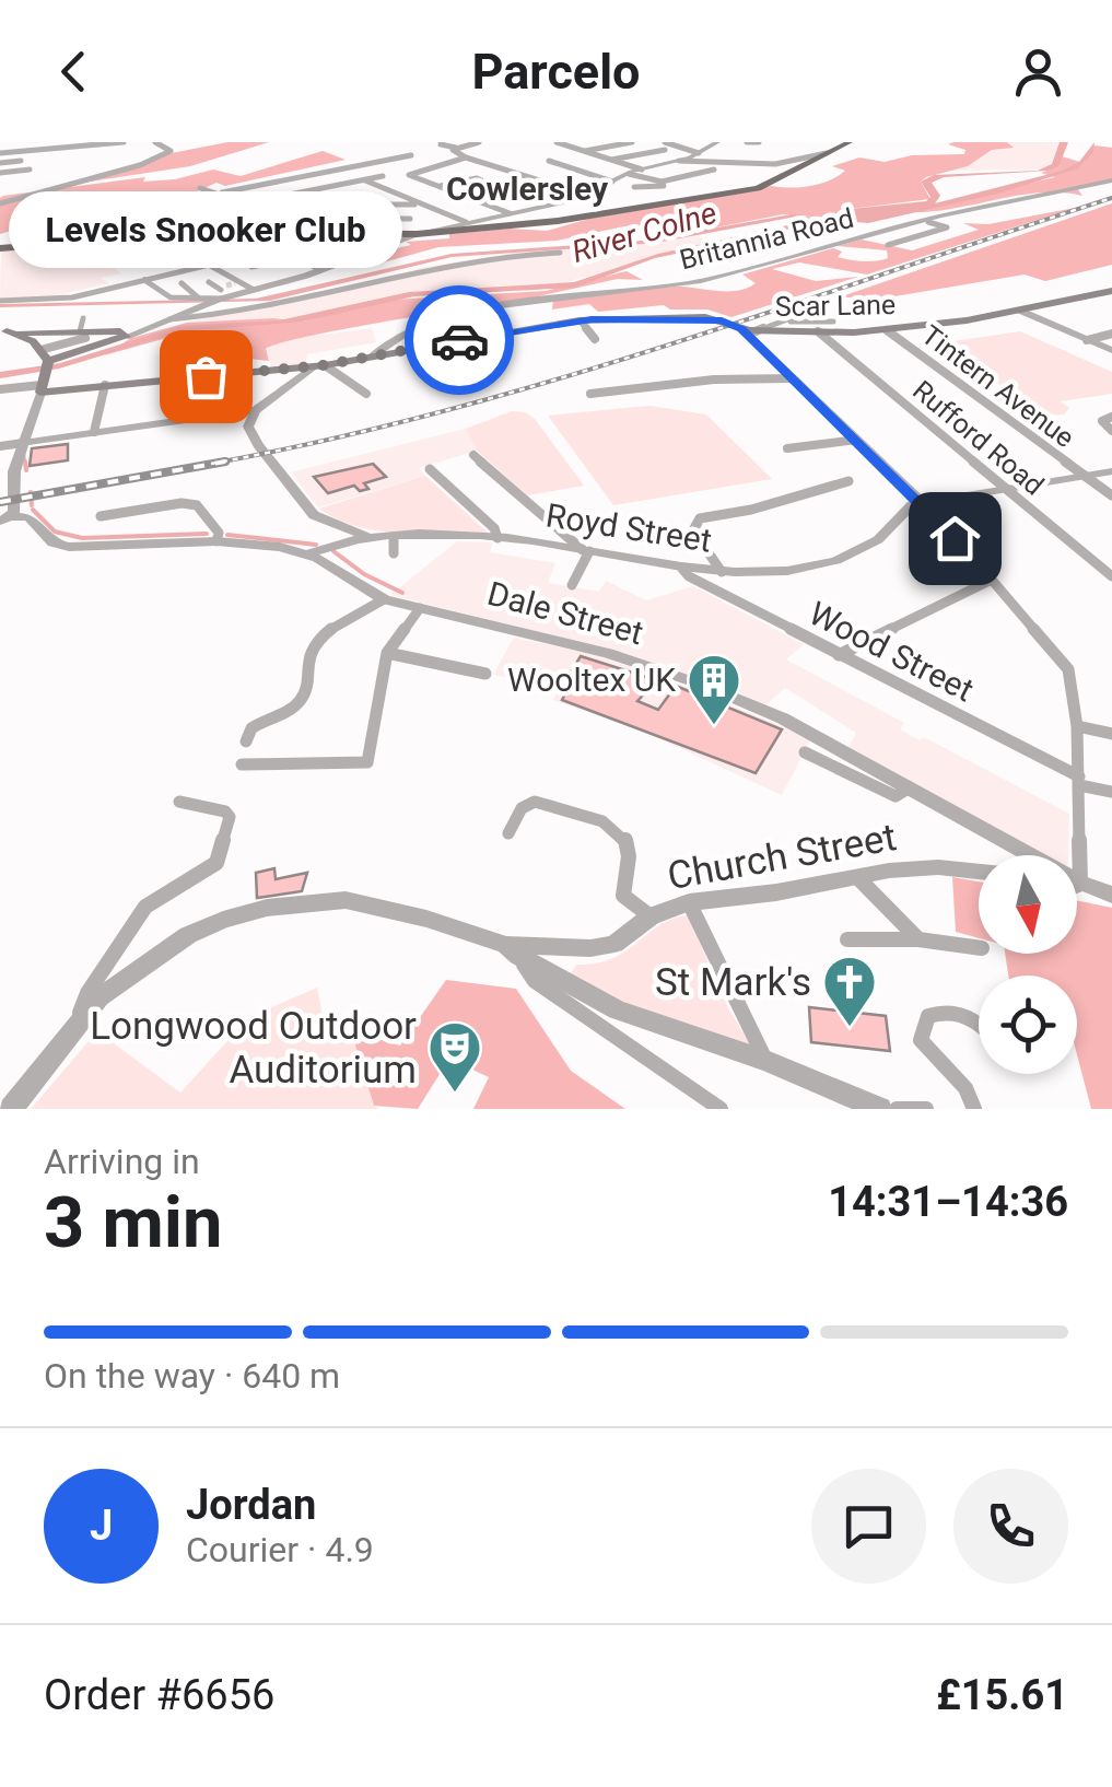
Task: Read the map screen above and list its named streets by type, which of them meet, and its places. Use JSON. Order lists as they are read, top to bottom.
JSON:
{
  "streets": {
    "main road": ["Scar Lane"],
    "street": [
      "Britannia Road",
      "Tintern Avenue",
      "Rufford Road",
      "Royd Street",
      "Dale Street",
      "Wood Street",
      "Church Street"
    ]
  },
  "crossings": [
    ["Britannia Road", "Scar Lane"],
    ["Scar Lane", "Tintern Avenue"],
    ["Scar Lane", "Rufford Road"],
    ["Royd Street", "Dale Street"],
    ["Royd Street", "Wood Street"]
  ],
  "districts": ["Cowlersley"],
  "water": ["River Colne"],
  "places": {
    "other": ["Levels Snooker Club"],
    "building": ["Wooltex UK"],
    "church": ["St Mark's"],
    "theatre": ["Longwood Outdoor Auditorium"]
  },
  "north": "bottom",
  "page": {
    "header": "Parcelo",
    "bubble": "Levels Snooker Club",
    "heading": ["3 min", "Arriving in", "14:31–14:36"],
    "panel": [
      "Jordan",
      "Courier · 4.9",
      "Order #6656",
      "£15.61"
    ],
    "bar": "On the way · 640 m",
    "round": "J"
  }
}
